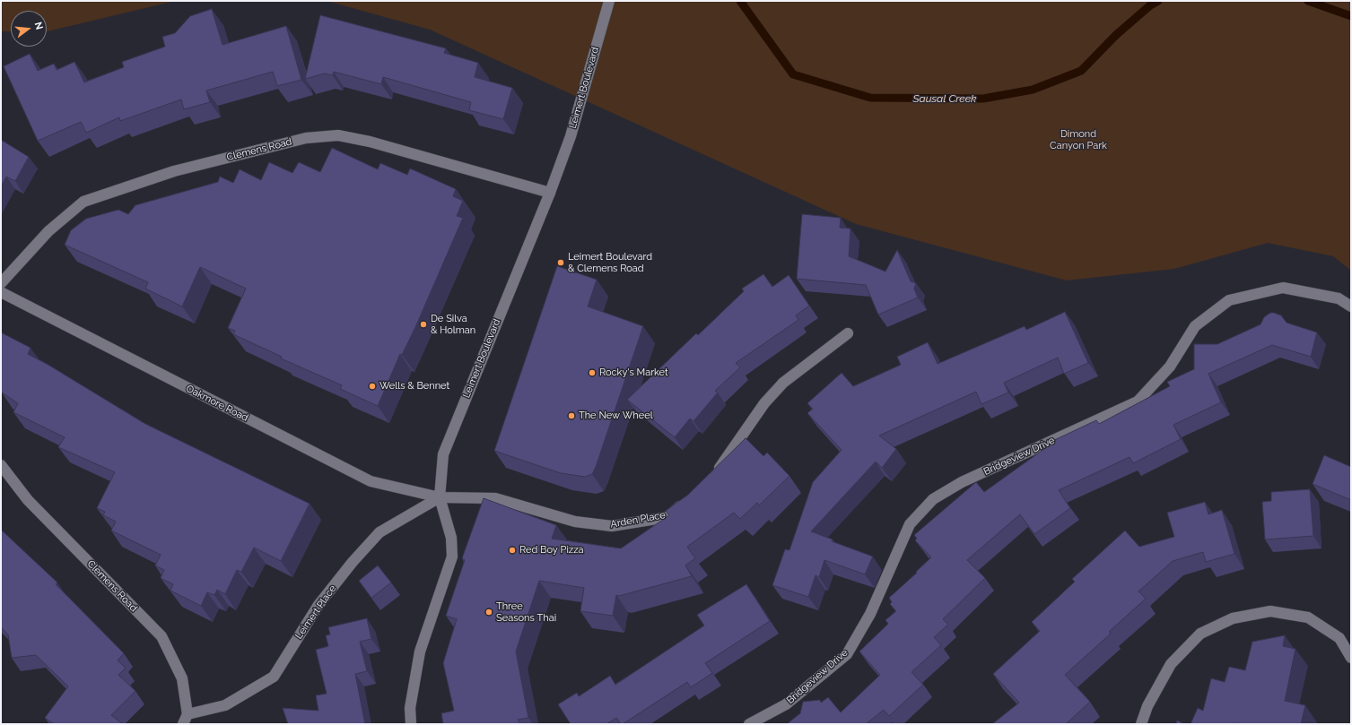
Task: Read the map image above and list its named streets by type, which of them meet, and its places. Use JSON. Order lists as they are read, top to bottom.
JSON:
{
  "streets": {
    "street": [
      "Leimert Boulevard",
      "Clemens Road",
      "Oakmore Road",
      "Bridgeview Drive",
      "Arden Place",
      "Leimert Place"
    ]
  },
  "crossings": [
    ["Leimert Boulevard", "Clemens Road"],
    ["Leimert Boulevard", "Oakmore Road"],
    ["Leimert Boulevard", "Arden Place"],
    ["Leimert Boulevard", "Leimert Place"],
    ["Clemens Road", "Leimert Place"],
    ["Oakmore Road", "Arden Place"],
    ["Oakmore Road", "Leimert Place"],
    ["Arden Place", "Leimert Place"]
  ],
  "water": ["Sausal Creek"],
  "parks": ["Dimond Canyon Park"],
  "places": [
    "Leimert Boulevard & Clemens Road",
    "De Silva & Holman",
    "Rocky's Market",
    "Wells & Bennet",
    "The New Wheel",
    "Red Boy Pizza",
    "Three Seasons Thai"
  ],
  "north": "right"
}
